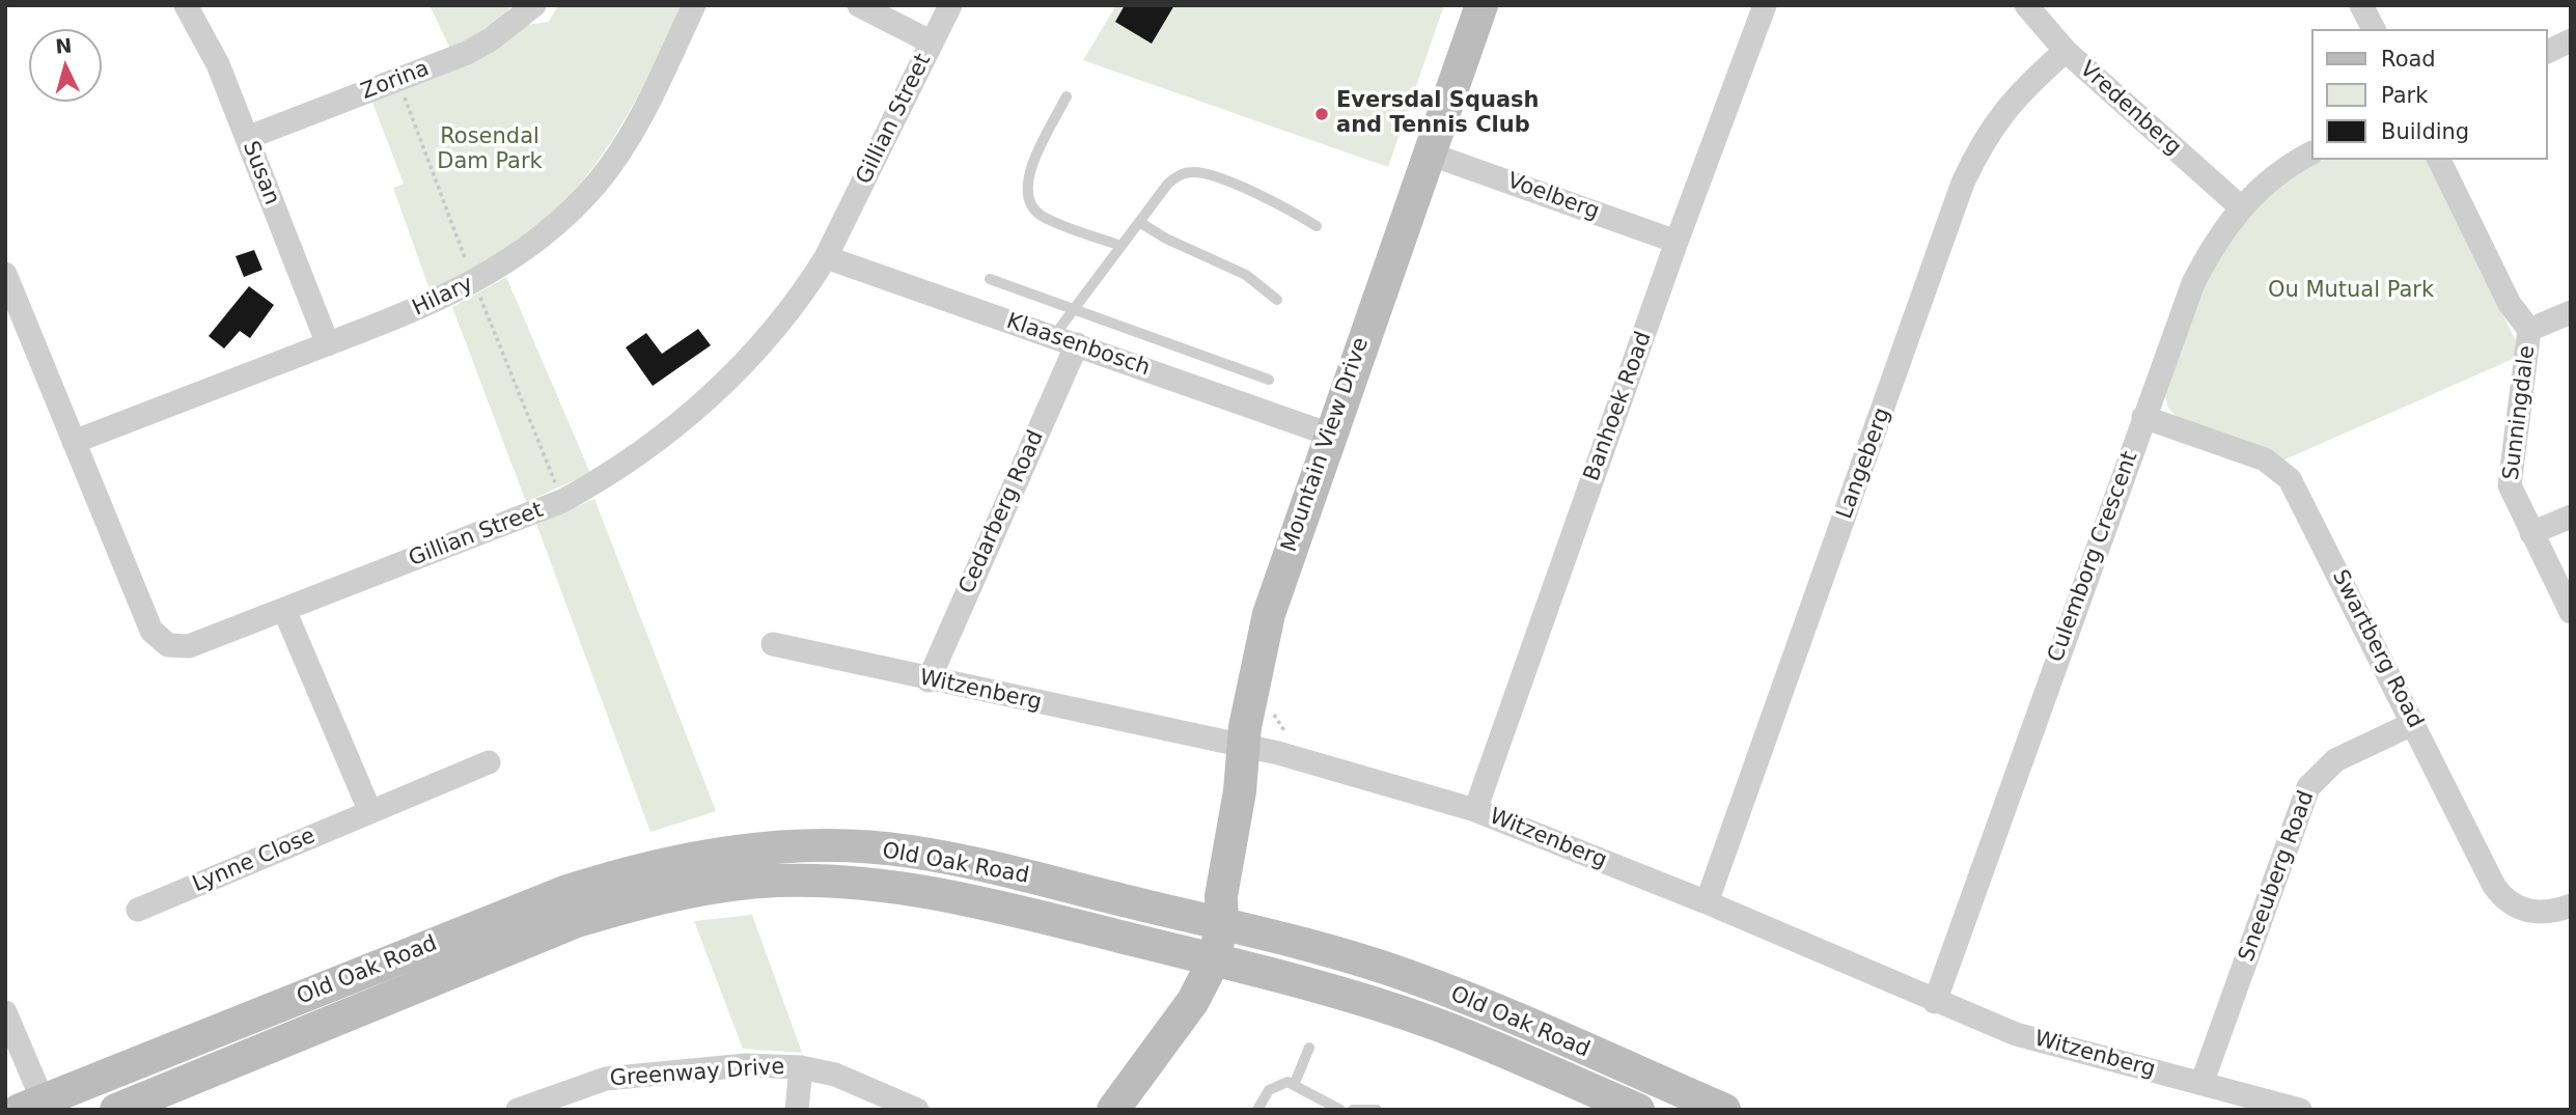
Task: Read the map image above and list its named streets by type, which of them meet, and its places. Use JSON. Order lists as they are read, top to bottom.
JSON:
{
  "streets": {
    "main road": ["Mountain View Drive", "Old Oak Road"],
    "street": [
      "Zorina",
      "Vredenberg",
      "Gillian Street",
      "Susan",
      "Voelberg",
      "Hilary",
      "Klaasenbosch",
      "Banhoek Road",
      "Sunningdale",
      "Langeberg",
      "Cedarberg Road",
      "Culemborg Crescent",
      "Swartberg Road",
      "Witzenberg",
      "Lynne Close",
      "Sneeuberg Road",
      "Greenway Drive"
    ]
  },
  "crossings": [
    ["Zorina", "Susan"],
    ["Vredenberg", "Langeberg"],
    ["Vredenberg", "Culemborg Crescent"],
    ["Gillian Street", "Hilary"],
    ["Gillian Street", "Klaasenbosch"],
    ["Susan", "Hilary"],
    ["Voelberg", "Banhoek Road"],
    ["Voelberg", "Mountain View Drive"],
    ["Klaasenbosch", "Mountain View Drive"],
    ["Klaasenbosch", "Cedarberg Road"],
    ["Banhoek Road", "Witzenberg"],
    ["Mountain View Drive", "Witzenberg"],
    ["Mountain View Drive", "Old Oak Road"],
    ["Langeberg", "Witzenberg"],
    ["Cedarberg Road", "Witzenberg"],
    ["Culemborg Crescent", "Swartberg Road"],
    ["Culemborg Crescent", "Witzenberg"],
    ["Swartberg Road", "Sneeuberg Road"],
    ["Witzenberg", "Sneeuberg Road"]
  ],
  "parks": ["Rosendal Dam Park", "Ou Mutual Park"],
  "places": ["Eversdal Squash and Tennis Club"],
  "legend": ["Road", "Park", "Building"],
  "north": "top"
}
